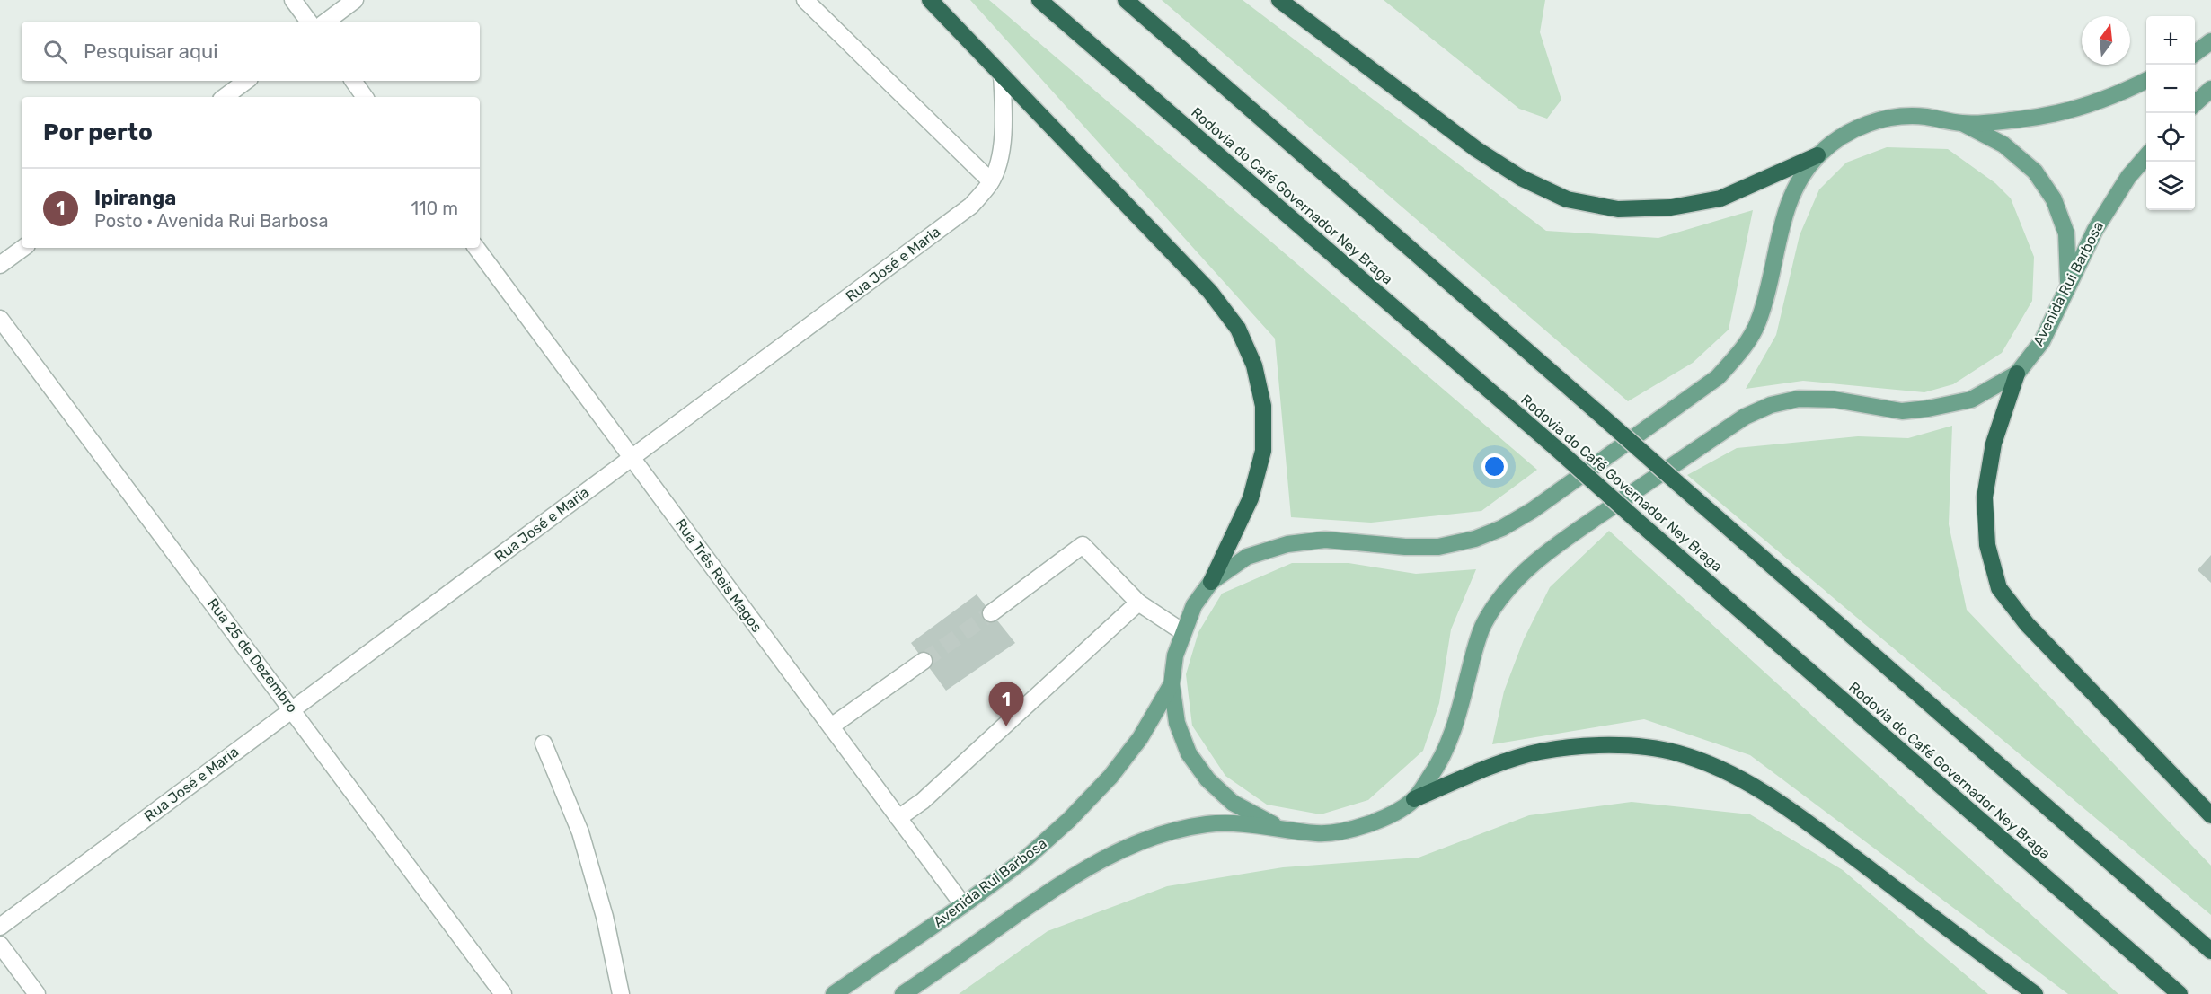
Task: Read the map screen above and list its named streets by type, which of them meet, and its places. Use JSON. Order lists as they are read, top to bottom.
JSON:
{
  "streets": {
    "highway": ["Rodovia do Café Governador Ney Braga"],
    "main road": ["Avenida Rui Barbosa"],
    "street": ["Rua José e Maria", "Rua Três Reis Magos", "Rua 25 de Dezembro"]
  },
  "crossings": [
    ["Rua José e Maria", "Rua Três Reis Magos"],
    ["Rua José e Maria", "Rua 25 de Dezembro"],
    ["Avenida Rui Barbosa", "Rua Três Reis Magos"]
  ],
  "north": "top",
  "page": {
    "map_buttons": ["+", "−"],
    "search": "Pesquisar aqui",
    "heading": "Por perto",
    "list": [
      {
        "mark": "1",
        "name": "Ipiranga",
        "note": "Posto · Avenida Rui Barbosa",
        "value": "110 m"
      }
    ],
    "pins": "1"
  }
}
